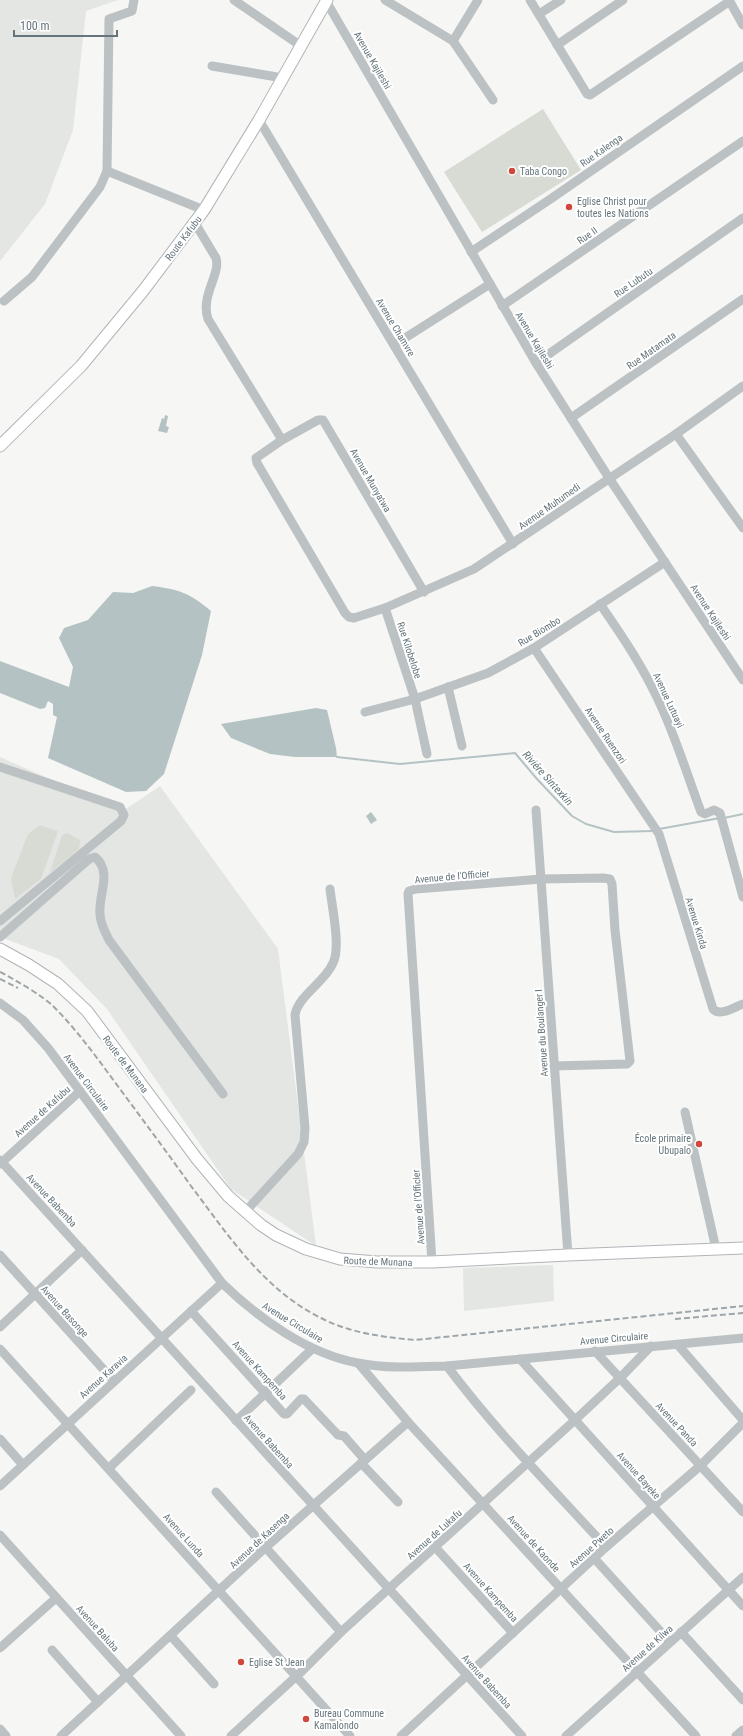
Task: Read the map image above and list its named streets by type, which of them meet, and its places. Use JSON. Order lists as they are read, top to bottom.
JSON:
{
  "streets": {
    "main road": ["Route Kafubu", "Route de Munana"],
    "street": [
      "Avenue Kajileshi",
      "Rue Kalenga",
      "Rue II",
      "Rue Lubutu",
      "Avenue Chamvre",
      "Rue Matamata",
      "Avenue Munyatwa",
      "Avenue Muhumedi",
      "Rue Biombo",
      "Rue Kilobelobe",
      "Avenue Lutuayi",
      "Avenue Ruenzori",
      "Avenue de l'Officier",
      "Avenue Kinda",
      "Avenue du Boulanger I",
      "Avenue Circulaire",
      "Avenue de Kafubu",
      "Avenue Babemba",
      "Avenue Basonge",
      "Avenue Kampemba",
      "Avenue Karavia",
      "Avenue Panda",
      "Avenue Bayeke",
      "Avenue de Lukafu",
      "Avenue Lunda",
      "Avenue de Kasenga",
      "Avenue de Kaonde",
      "Avenue Pweto",
      "Avenue Baluba",
      "Avenue de Kilwa"
    ]
  },
  "crossings": [
    ["Avenue Kajileshi", "Rue Kalenga"],
    ["Avenue Kajileshi", "Rue II"],
    ["Avenue Kajileshi", "Route Kafubu"],
    ["Avenue Kajileshi", "Rue Lubutu"],
    ["Avenue Kajileshi", "Rue Matamata"],
    ["Avenue Kajileshi", "Avenue Muhumedi"],
    ["Avenue Kajileshi", "Rue Biombo"],
    ["Route Kafubu", "Avenue Chamvre"],
    ["Avenue Chamvre", "Avenue Muhumedi"],
    ["Avenue Munyatwa", "Avenue Muhumedi"],
    ["Avenue Muhumedi", "Rue Kilobelobe"],
    ["Rue Biombo", "Rue Kilobelobe"],
    ["Rue Biombo", "Avenue Lutuayi"],
    ["Rue Biombo", "Avenue Ruenzori"],
    ["Avenue Ruenzori", "Avenue Kinda"],
    ["Avenue de l'Officier", "Avenue du Boulanger I"],
    ["Avenue de l'Officier", "Route de Munana"],
    ["Avenue du Boulanger I", "Route de Munana"],
    ["Avenue Circulaire", "Avenue de Kafubu"],
    ["Avenue Circulaire", "Avenue Karavia"],
    ["Avenue Circulaire", "Avenue Panda"],
    ["Avenue Circulaire", "Avenue Bayeke"],
    ["Avenue Circulaire", "Avenue de Lukafu"],
    ["Avenue Circulaire", "Avenue de Kaonde"],
    ["Avenue de Kafubu", "Avenue Babemba"],
    ["Avenue Babemba", "Avenue Karavia"],
    ["Avenue Babemba", "Avenue de Lukafu"],
    ["Avenue Babemba", "Avenue de Kasenga"],
    ["Avenue Babemba", "Avenue Pweto"],
    ["Avenue Basonge", "Avenue Karavia"],
    ["Avenue Kampemba", "Avenue Karavia"],
    ["Avenue Kampemba", "Avenue de Lukafu"],
    ["Avenue Kampemba", "Avenue de Kasenga"],
    ["Avenue Kampemba", "Avenue Pweto"],
    ["Avenue Karavia", "Avenue Lunda"],
    ["Avenue Panda", "Avenue de Lukafu"],
    ["Avenue Panda", "Avenue Pweto"],
    ["Avenue Bayeke", "Avenue de Lukafu"],
    ["Avenue Bayeke", "Avenue Pweto"],
    ["Avenue Bayeke", "Avenue de Kilwa"],
    ["Avenue de Lukafu", "Avenue Lunda"],
    ["Avenue de Lukafu", "Avenue de Kaonde"],
    ["Avenue Lunda", "Avenue de Kasenga"],
    ["Avenue de Kasenga", "Avenue de Kaonde"],
    ["Avenue de Kasenga", "Avenue Baluba"],
    ["Avenue de Kaonde", "Avenue Pweto"],
    ["Avenue de Kaonde", "Avenue de Kilwa"]
  ],
  "water": ["Riviére Sintexkin"],
  "places": [
    "Taba Congo",
    "Eglise Christ pour toutes les Nations",
    "École primaire Ubupalo",
    "Eglise St Jean",
    "Bureau Commune Kamalondo"
  ],
  "scale_bar": "100 m"
}
